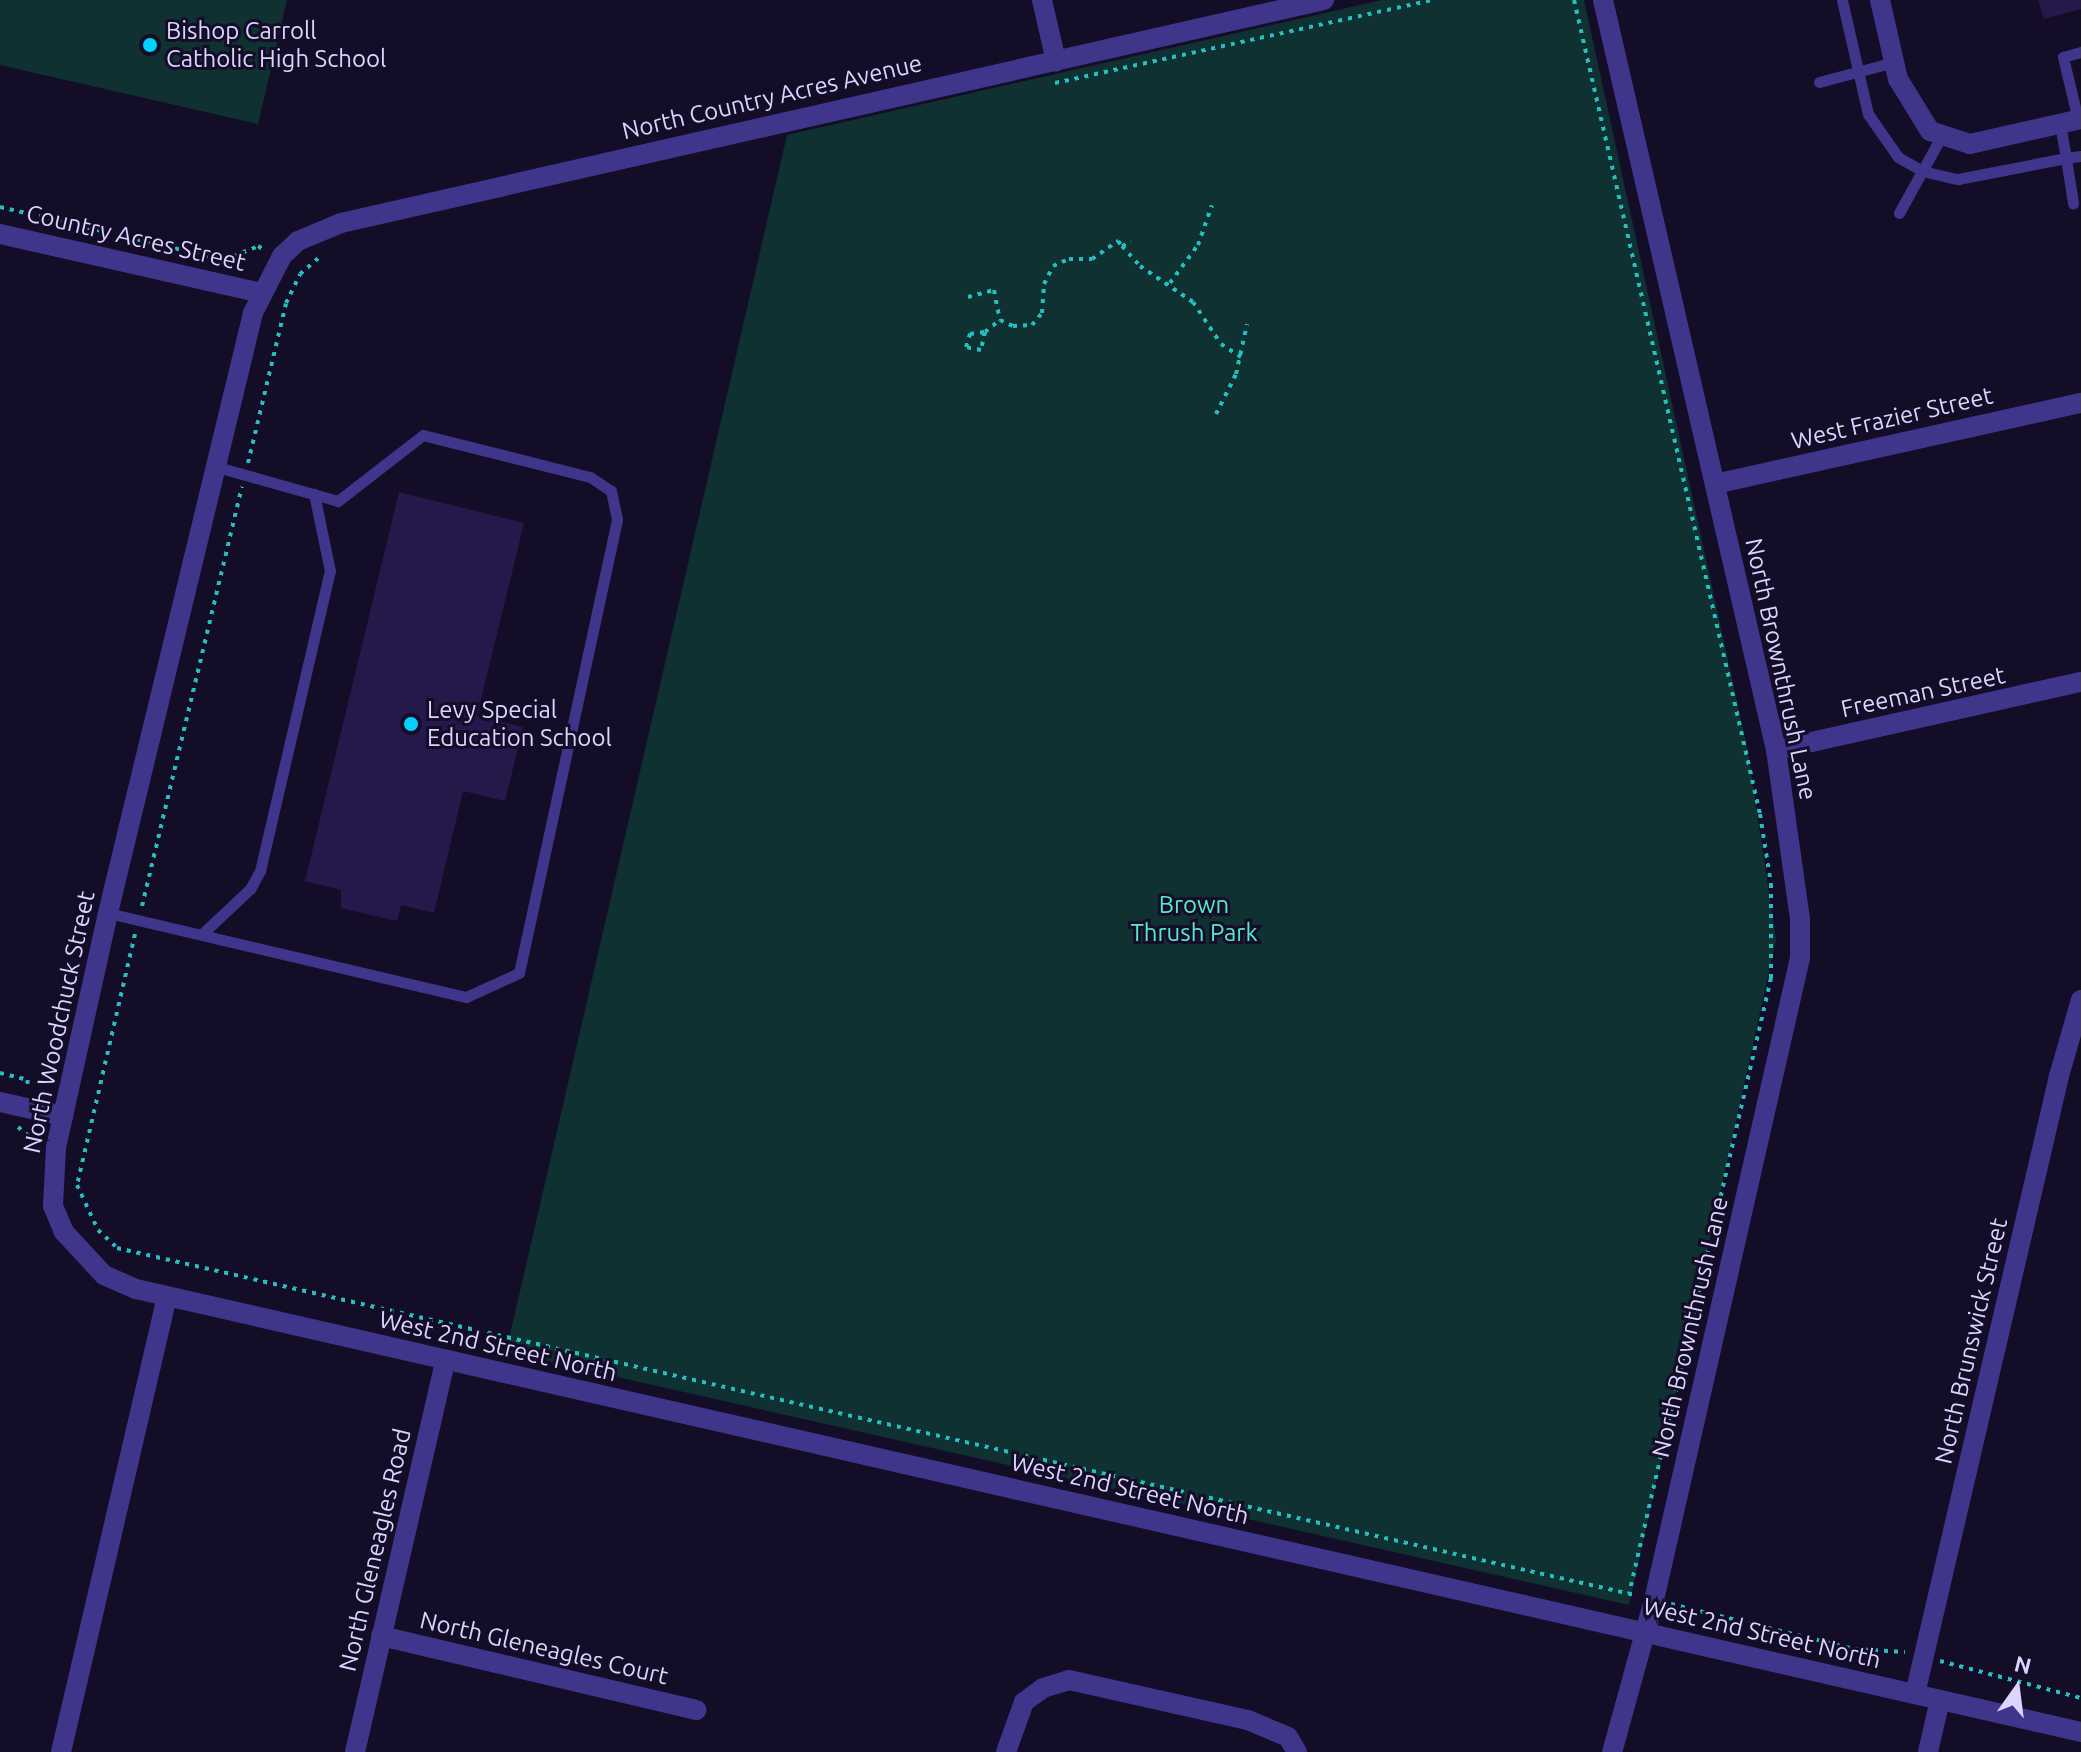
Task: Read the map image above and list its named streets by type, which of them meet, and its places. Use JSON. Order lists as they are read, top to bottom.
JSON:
{
  "streets": {
    "street": [
      "North Country Acres Avenue",
      "Country Acres Street",
      "West Frazier Street",
      "North Brownthrush Lane",
      "Freeman Street",
      "North Woodchuck Street",
      "North Brunswick Street",
      "West 2nd Street North",
      "North Gleneagles Road",
      "North Gleneagles Court"
    ]
  },
  "crossings": [
    ["North Country Acres Avenue", "Country Acres Street"],
    ["North Country Acres Avenue", "North Woodchuck Street"],
    ["Country Acres Street", "North Woodchuck Street"],
    ["West Frazier Street", "North Brownthrush Lane"],
    ["North Brownthrush Lane", "Freeman Street"],
    ["North Brownthrush Lane", "West 2nd Street North"],
    ["North Woodchuck Street", "West 2nd Street North"],
    ["North Brunswick Street", "West 2nd Street North"],
    ["West 2nd Street North", "North Gleneagles Road"],
    ["North Gleneagles Road", "North Gleneagles Court"]
  ],
  "parks": ["Brown Thrush Park"],
  "places": ["Bishop Carroll Catholic High School", "Levy Special Education School"],
  "north": "top"
}
